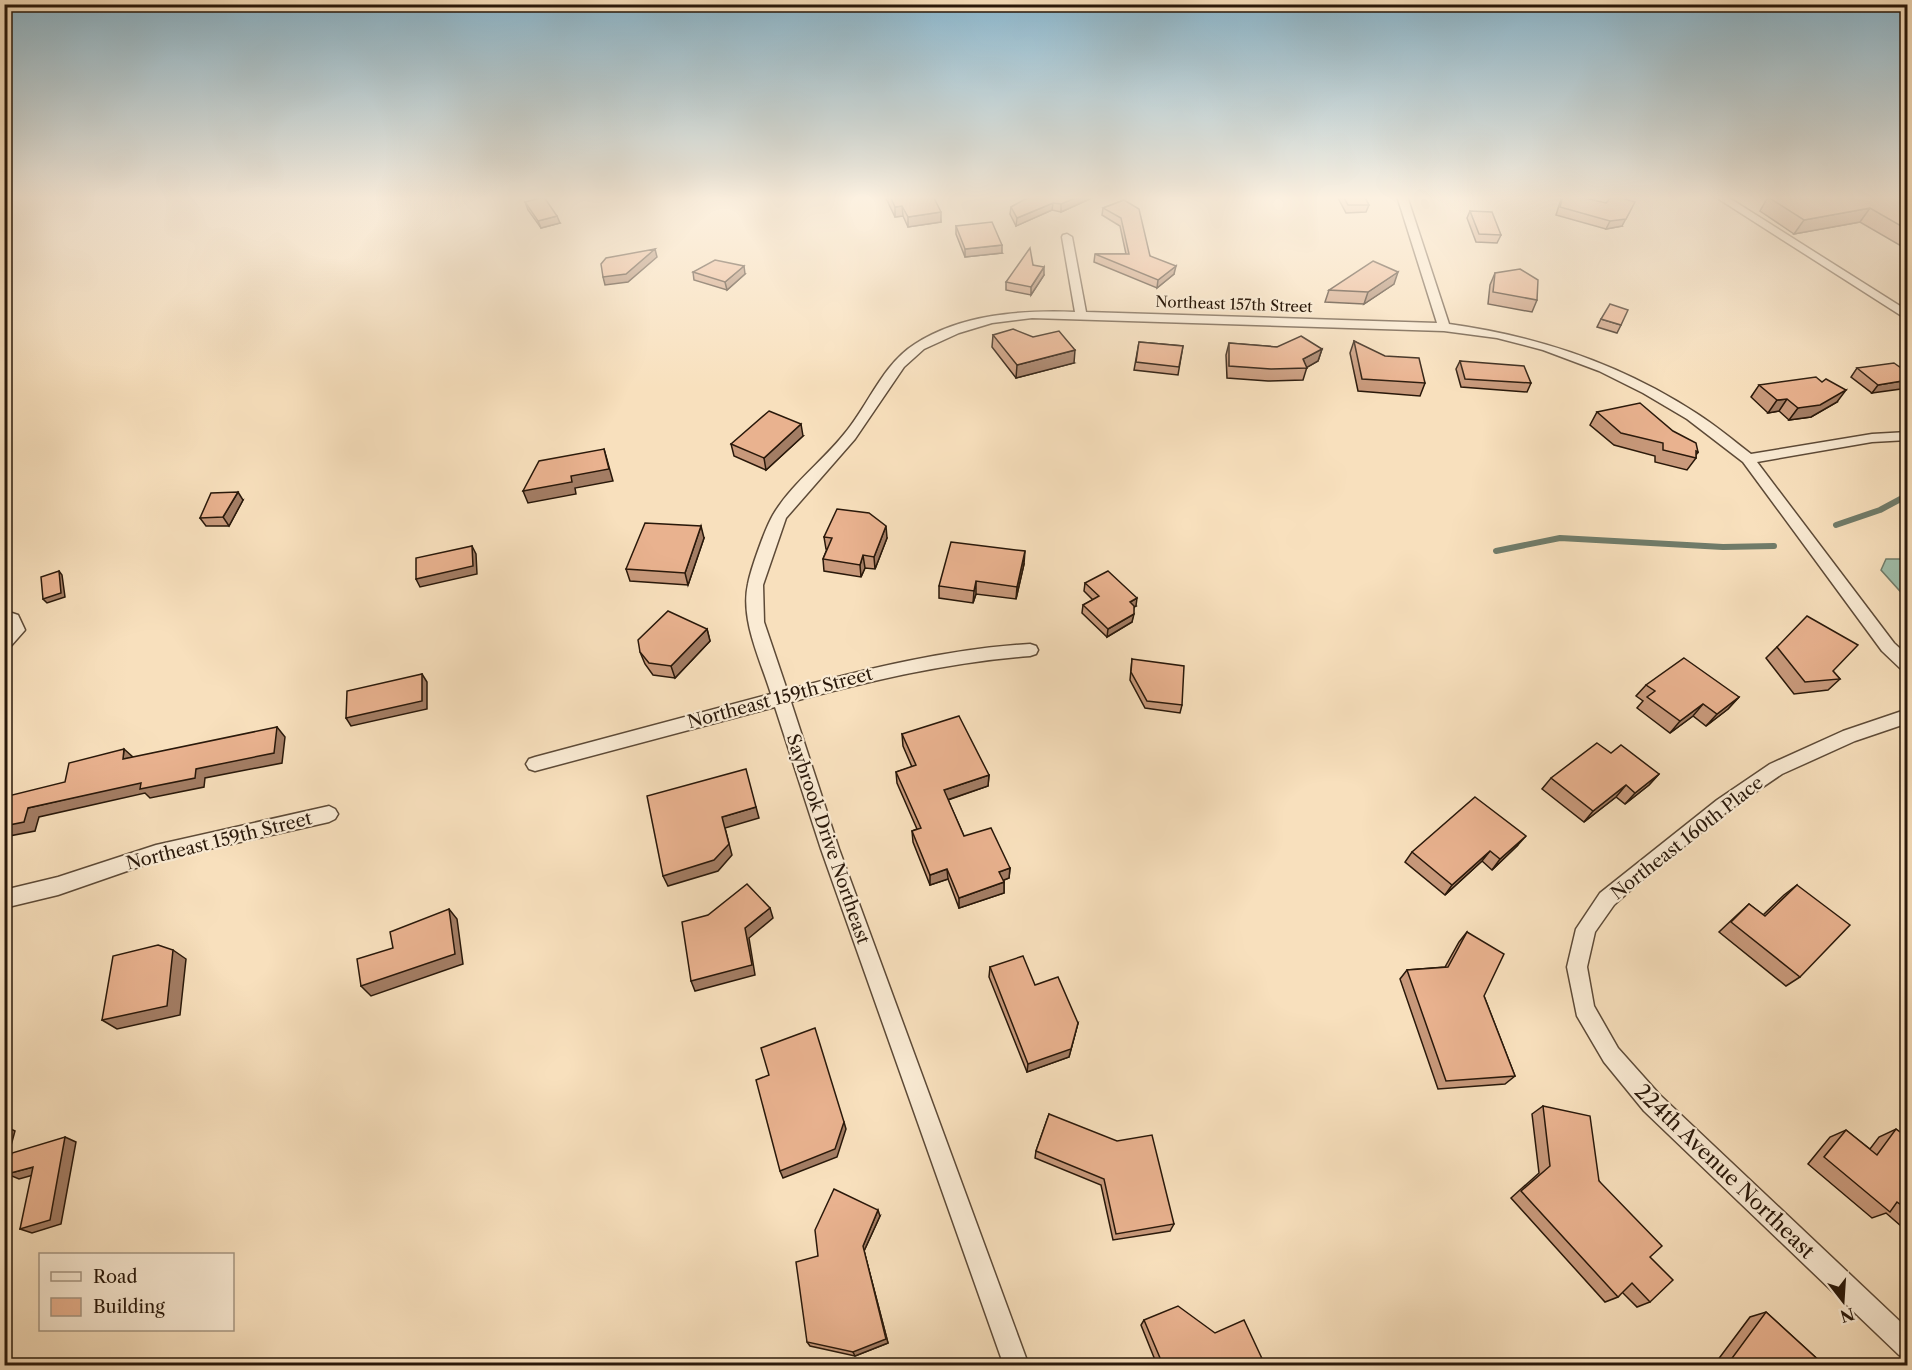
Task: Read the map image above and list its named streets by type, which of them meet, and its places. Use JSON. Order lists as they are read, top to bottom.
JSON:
{
  "streets": {
    "street": [
      "Northeast 157th Street",
      "Northeast 159th Street",
      "Northeast 160th Place",
      "Saybrook Drive Northeast",
      "224th Avenue Northeast"
    ]
  },
  "crossings": [
    ["Northeast 157th Street", "Saybrook Drive Northeast"],
    ["Northeast 159th Street", "Saybrook Drive Northeast"],
    ["Northeast 160th Place", "224th Avenue Northeast"]
  ],
  "legend": ["Road", "Building"],
  "north": "bottom"
}
